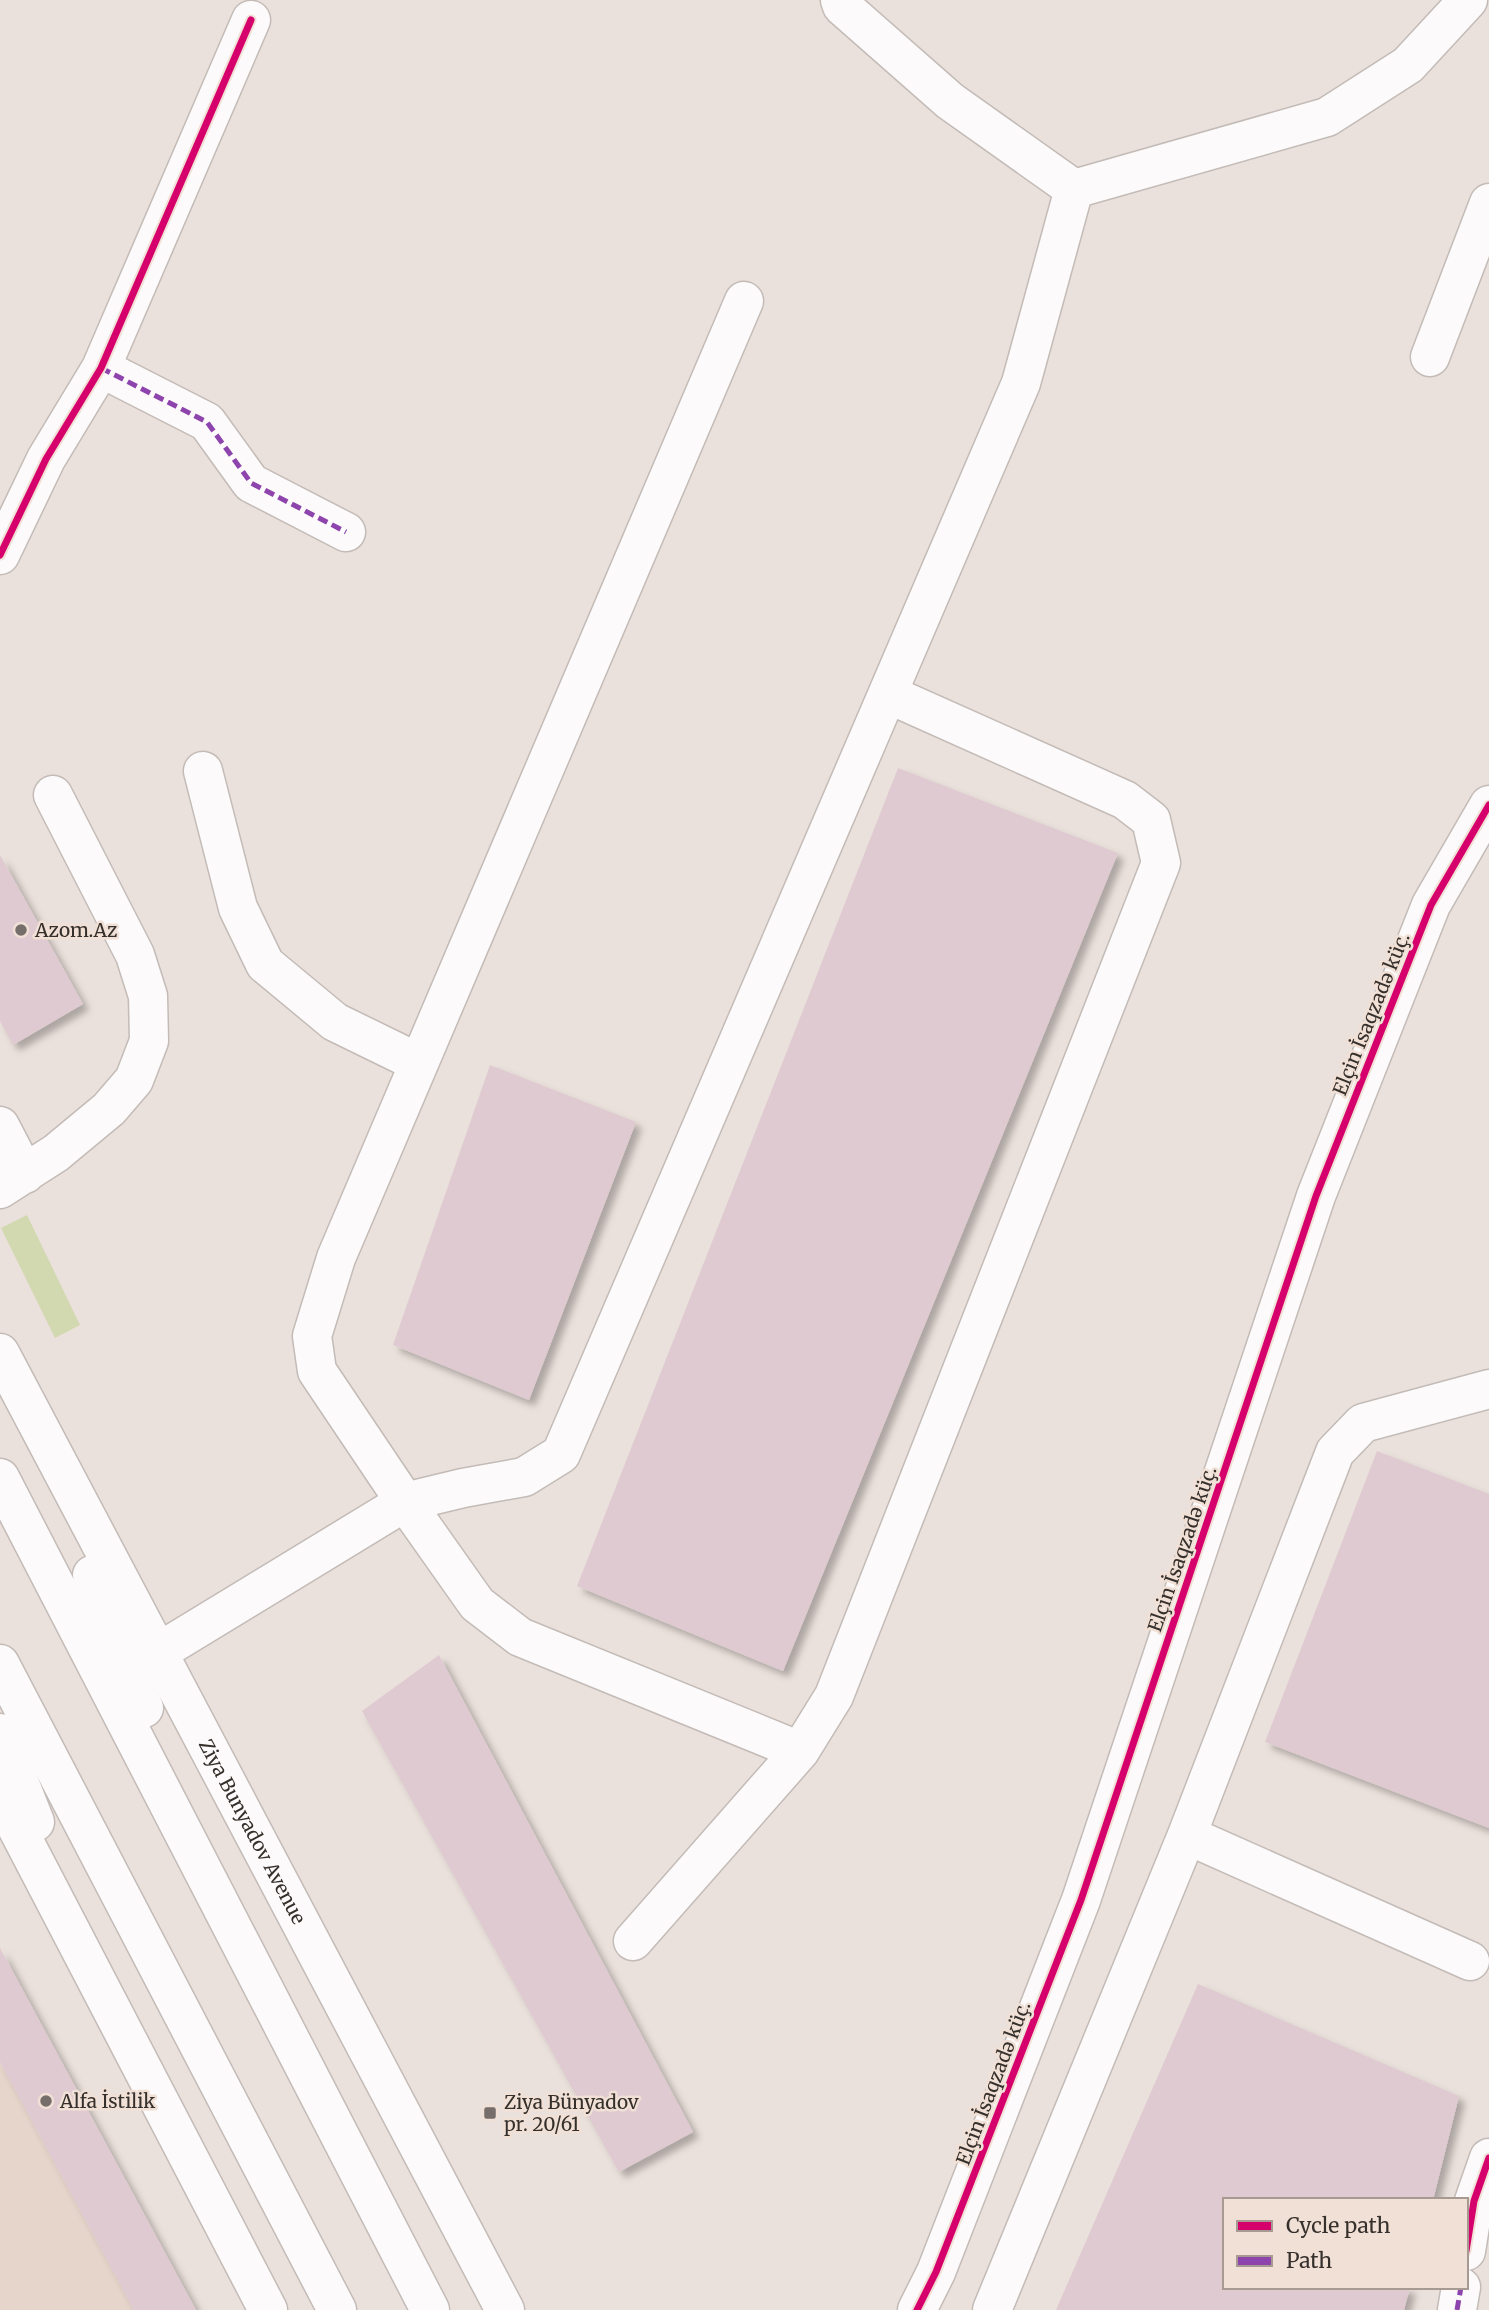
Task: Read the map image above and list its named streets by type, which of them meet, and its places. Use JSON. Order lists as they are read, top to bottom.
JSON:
{
  "streets": {
    "main road": ["Elçin İsaqzadə küç.", "Ziya Bunyadov Avenue"]
  },
  "places": {
    "other": ["Azom.Az", "Alfa İstilik"],
    "transit": ["Ziya Bünyadov pr. 20/61"]
  },
  "legend": ["Cycle path", "Path"]
}
